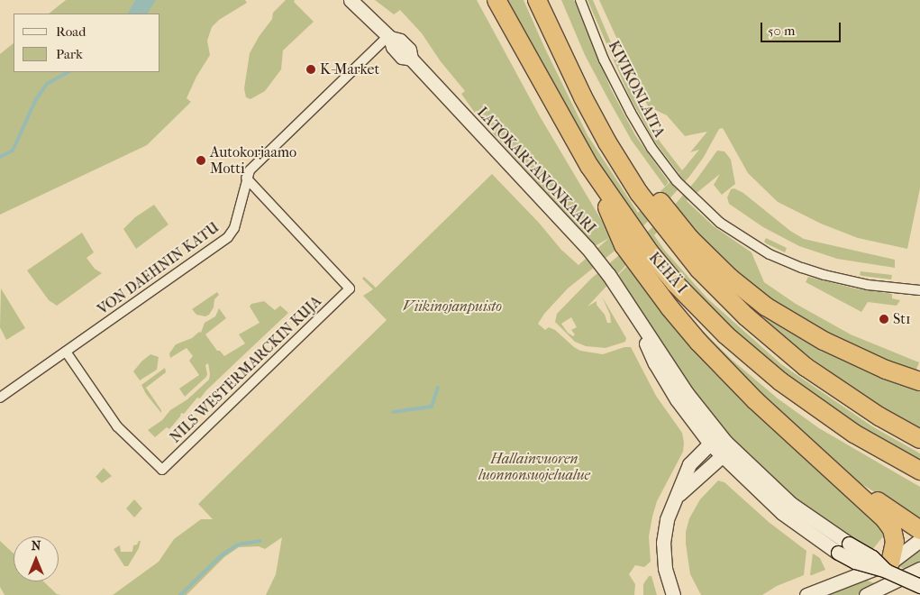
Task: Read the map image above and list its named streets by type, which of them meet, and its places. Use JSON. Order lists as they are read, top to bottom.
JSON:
{
  "streets": {
    "highway": ["KEHÄ I"],
    "street": [
      "KIVIKONLAITA",
      "LATOKARTANONKAARI",
      "VON DAEHNIN KATU",
      "NILS WESTERMARCKIN KUJA"
    ]
  },
  "crossings": [
    ["LATOKARTANONKAARI", "VON DAEHNIN KATU"],
    ["VON DAEHNIN KATU", "NILS WESTERMARCKIN KUJA"]
  ],
  "parks": ["Viikinojanpuisto", "Hallainvuoren luonnonsuojelualue"],
  "places": ["K-Market", "Autokorjaamo Motti", "St1"],
  "legend": ["Road", "Park"],
  "scale_bar": "50 m",
  "north": "top"
}
